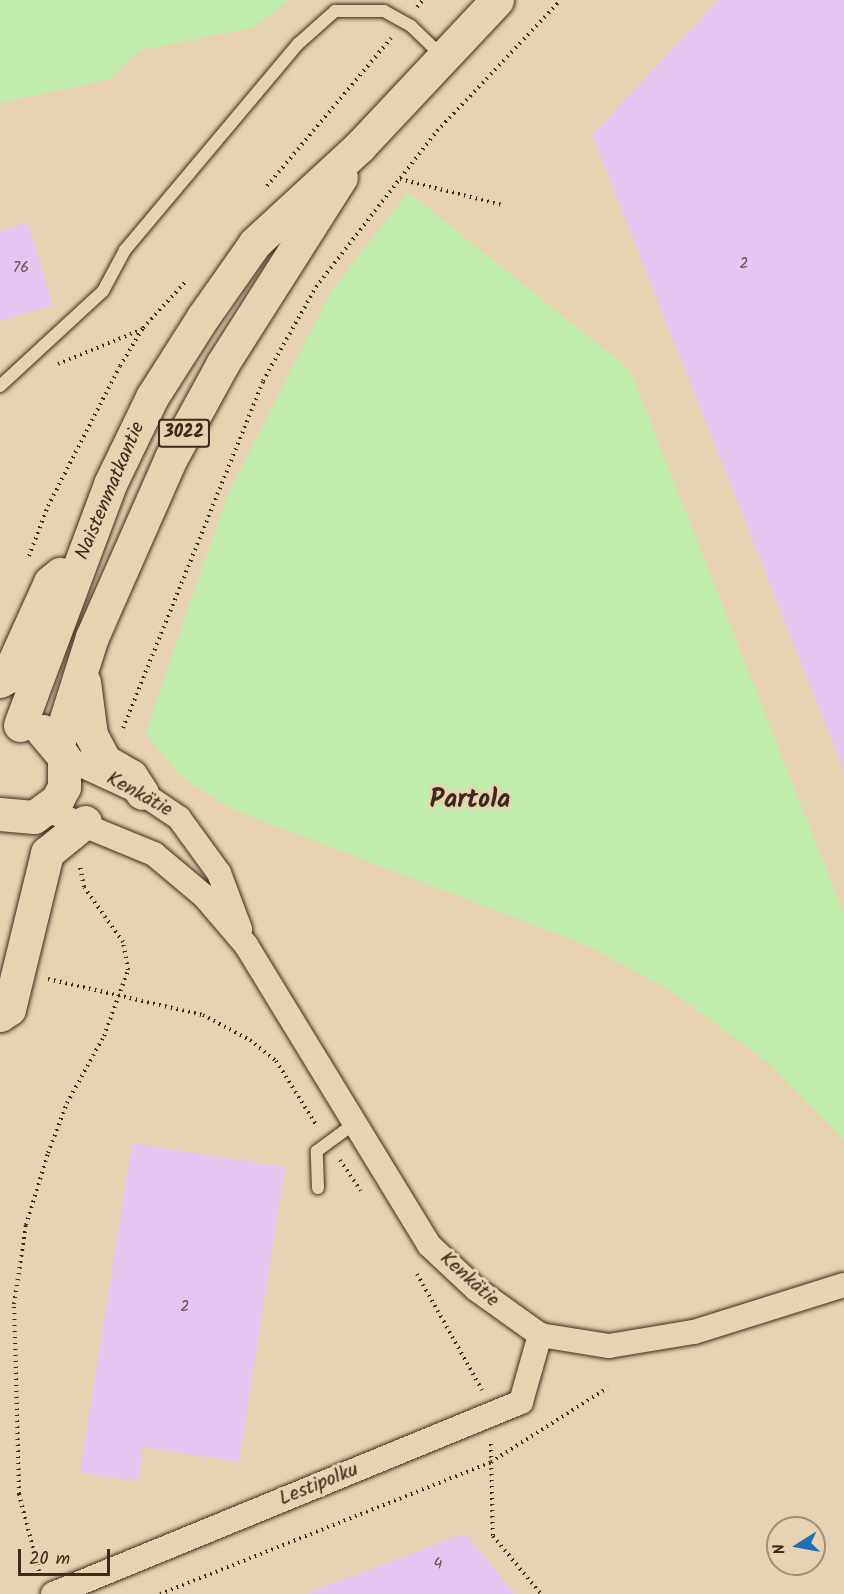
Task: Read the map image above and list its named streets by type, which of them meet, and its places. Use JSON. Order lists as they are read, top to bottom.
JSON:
{
  "streets": {
    "main road": ["3022", "Naistenmatkantie"],
    "street": ["Kenkätie", "Lestipolku"]
  },
  "crossings": [
    ["Naistenmatkantie", "Kenkätie"],
    ["Kenkätie", "Lestipolku"]
  ],
  "districts": ["Partola"],
  "house_numbers": [
    "2",
    "76",
    "2",
    "4"
  ],
  "scale_bar": "20 m",
  "north": "left"
}
